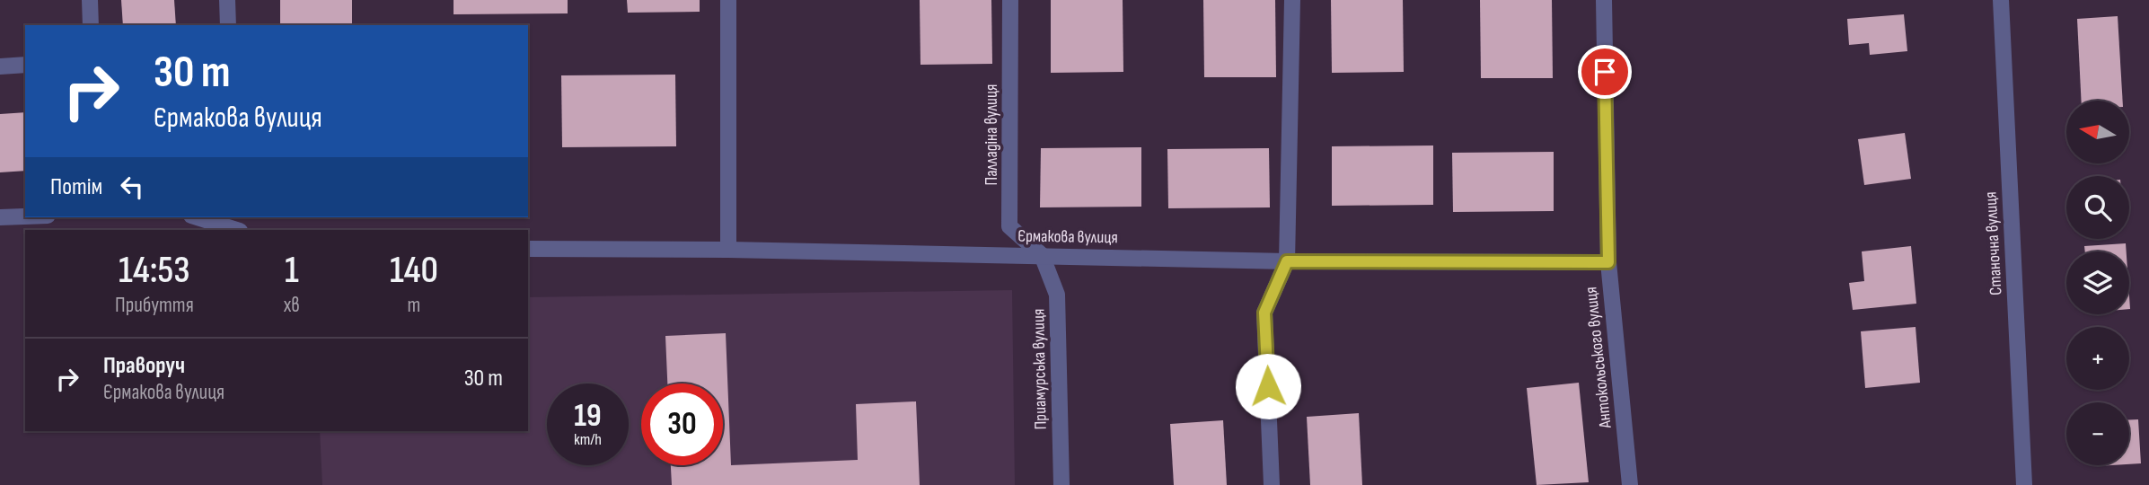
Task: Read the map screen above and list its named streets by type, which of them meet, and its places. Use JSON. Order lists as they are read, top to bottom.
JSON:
{
  "streets": {
    "street": [
      "Палладіна вулиця",
      "Єрмакова вулиця",
      "Станочна вулиця",
      "Антокольського вулиця",
      "Приамурська вулиця"
    ]
  },
  "crossings": [
    ["Палладіна вулиця", "Єрмакова вулиця"],
    ["Палладіна вулиця", "Приамурська вулиця"],
    ["Єрмакова вулиця", "Антокольського вулиця"],
    ["Єрмакова вулиця", "Приамурська вулиця"]
  ],
  "north": "left",
  "page": {
    "turn": ["30 m", "Єрмакова вулиця"],
    "map_buttons": ["+", "−"],
    "then": "Потім",
    "eta": [
      "14:53",
      "Прибуття",
      "1",
      "хв",
      "140",
      "m"
    ],
    "list": [
      {
        "name": "Праворуч",
        "note": "Єрмакова вулиця",
        "value": "30 m"
      }
    ],
    "speed": "19 km/h",
    "limit": "30"
  }
}
